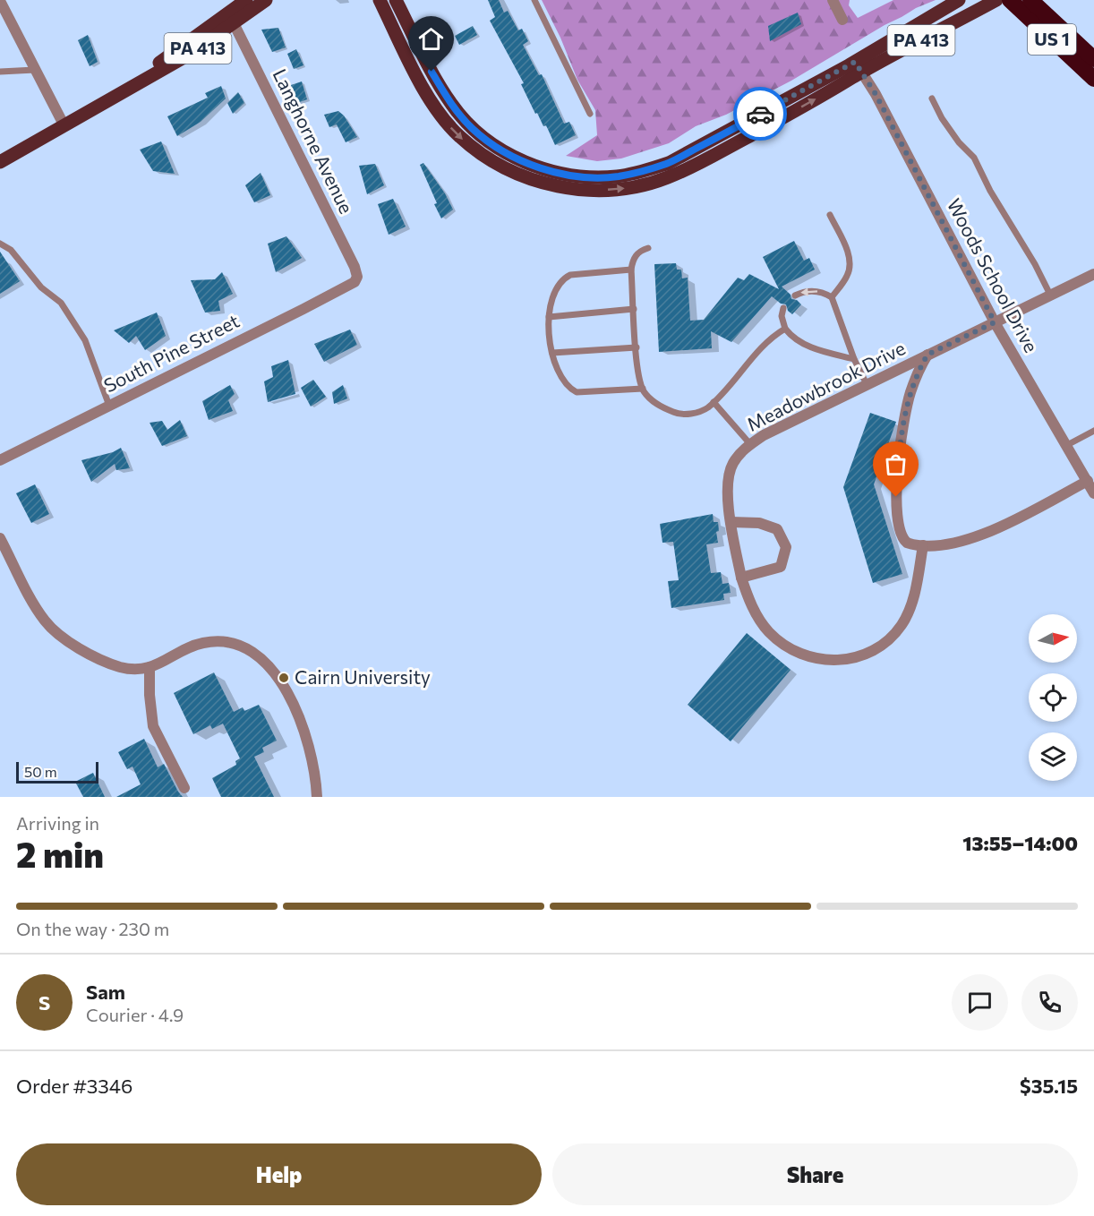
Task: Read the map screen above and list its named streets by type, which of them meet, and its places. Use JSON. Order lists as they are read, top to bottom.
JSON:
{
  "streets": {
    "highway": ["US 1"],
    "main road": ["PA 413"],
    "street": [
      "Langhorne Avenue",
      "Woods School Drive",
      "South Pine Street",
      "Meadowbrook Drive"
    ]
  },
  "crossings": [
    ["PA 413", "Langhorne Avenue"],
    ["PA 413", "Woods School Drive"],
    ["Langhorne Avenue", "South Pine Street"],
    ["Woods School Drive", "Meadowbrook Drive"]
  ],
  "places": ["Cairn University"],
  "scale_bar": "50 m",
  "north": "right",
  "page": {
    "scale": "50 m",
    "heading": ["2 min", "Arriving in", "13:55–14:00"],
    "panel": [
      "Sam",
      "Courier · 4.9",
      "Order #3346",
      "$35.15"
    ],
    "bar": "On the way · 230 m",
    "round": "S",
    "buttons": ["Help", "Share"]
  }
}
